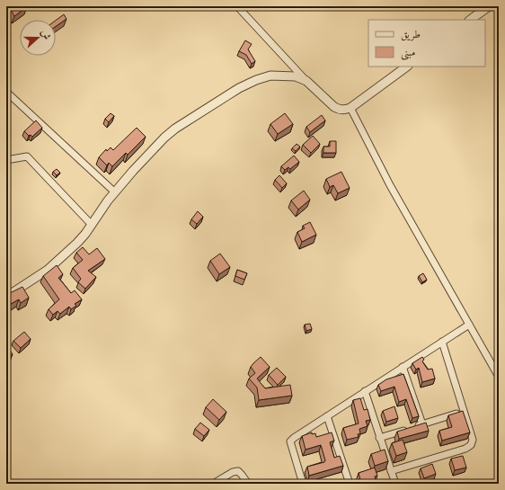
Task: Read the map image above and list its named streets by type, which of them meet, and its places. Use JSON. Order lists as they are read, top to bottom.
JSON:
{
  "legend": ["طريق", "مبنى"],
  "north": "right"
}
